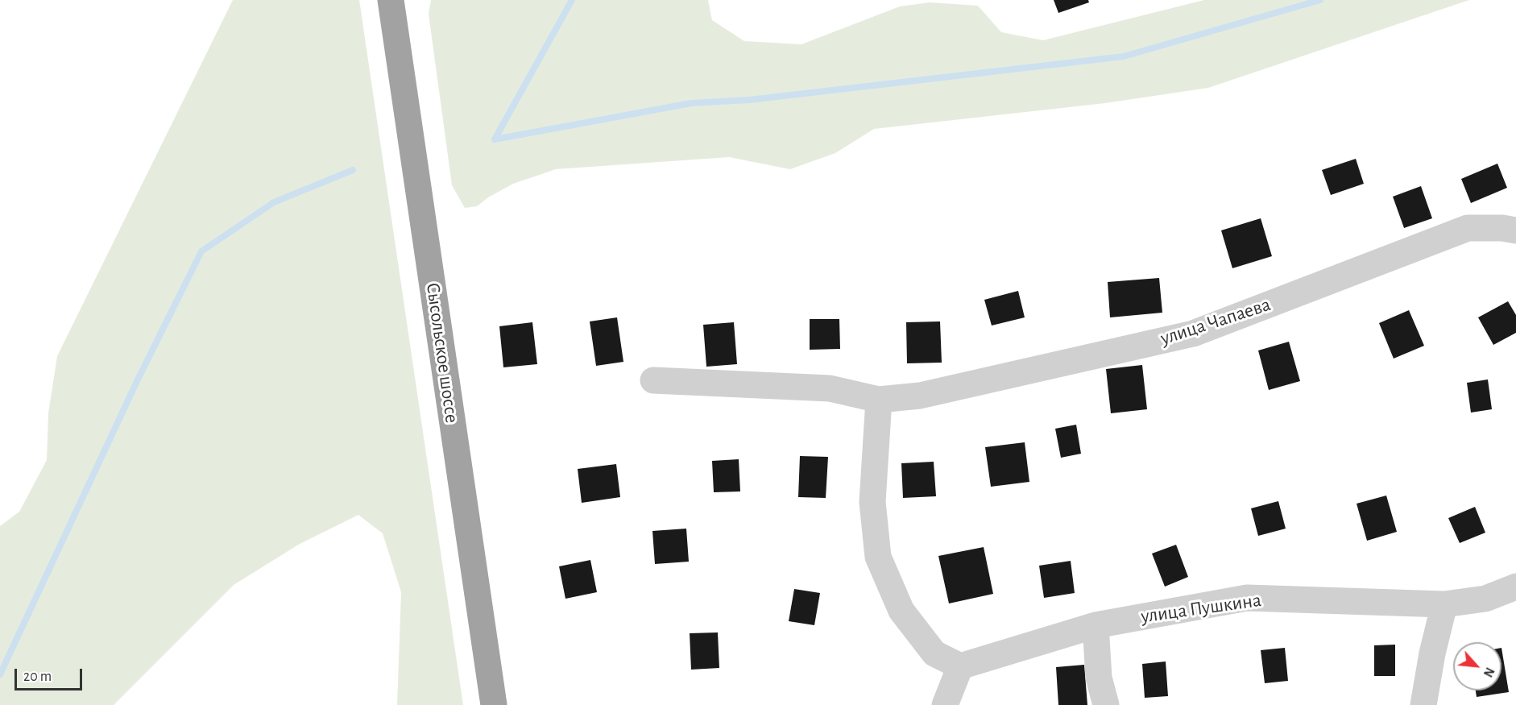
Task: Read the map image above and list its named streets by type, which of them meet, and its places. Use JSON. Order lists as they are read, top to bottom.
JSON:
{
  "streets": {
    "highway": ["Сысольское шоссе"],
    "street": ["улица Чапаева", "улица Пушкина"]
  },
  "scale_bar": "20 m",
  "north": "bottom right"
}
